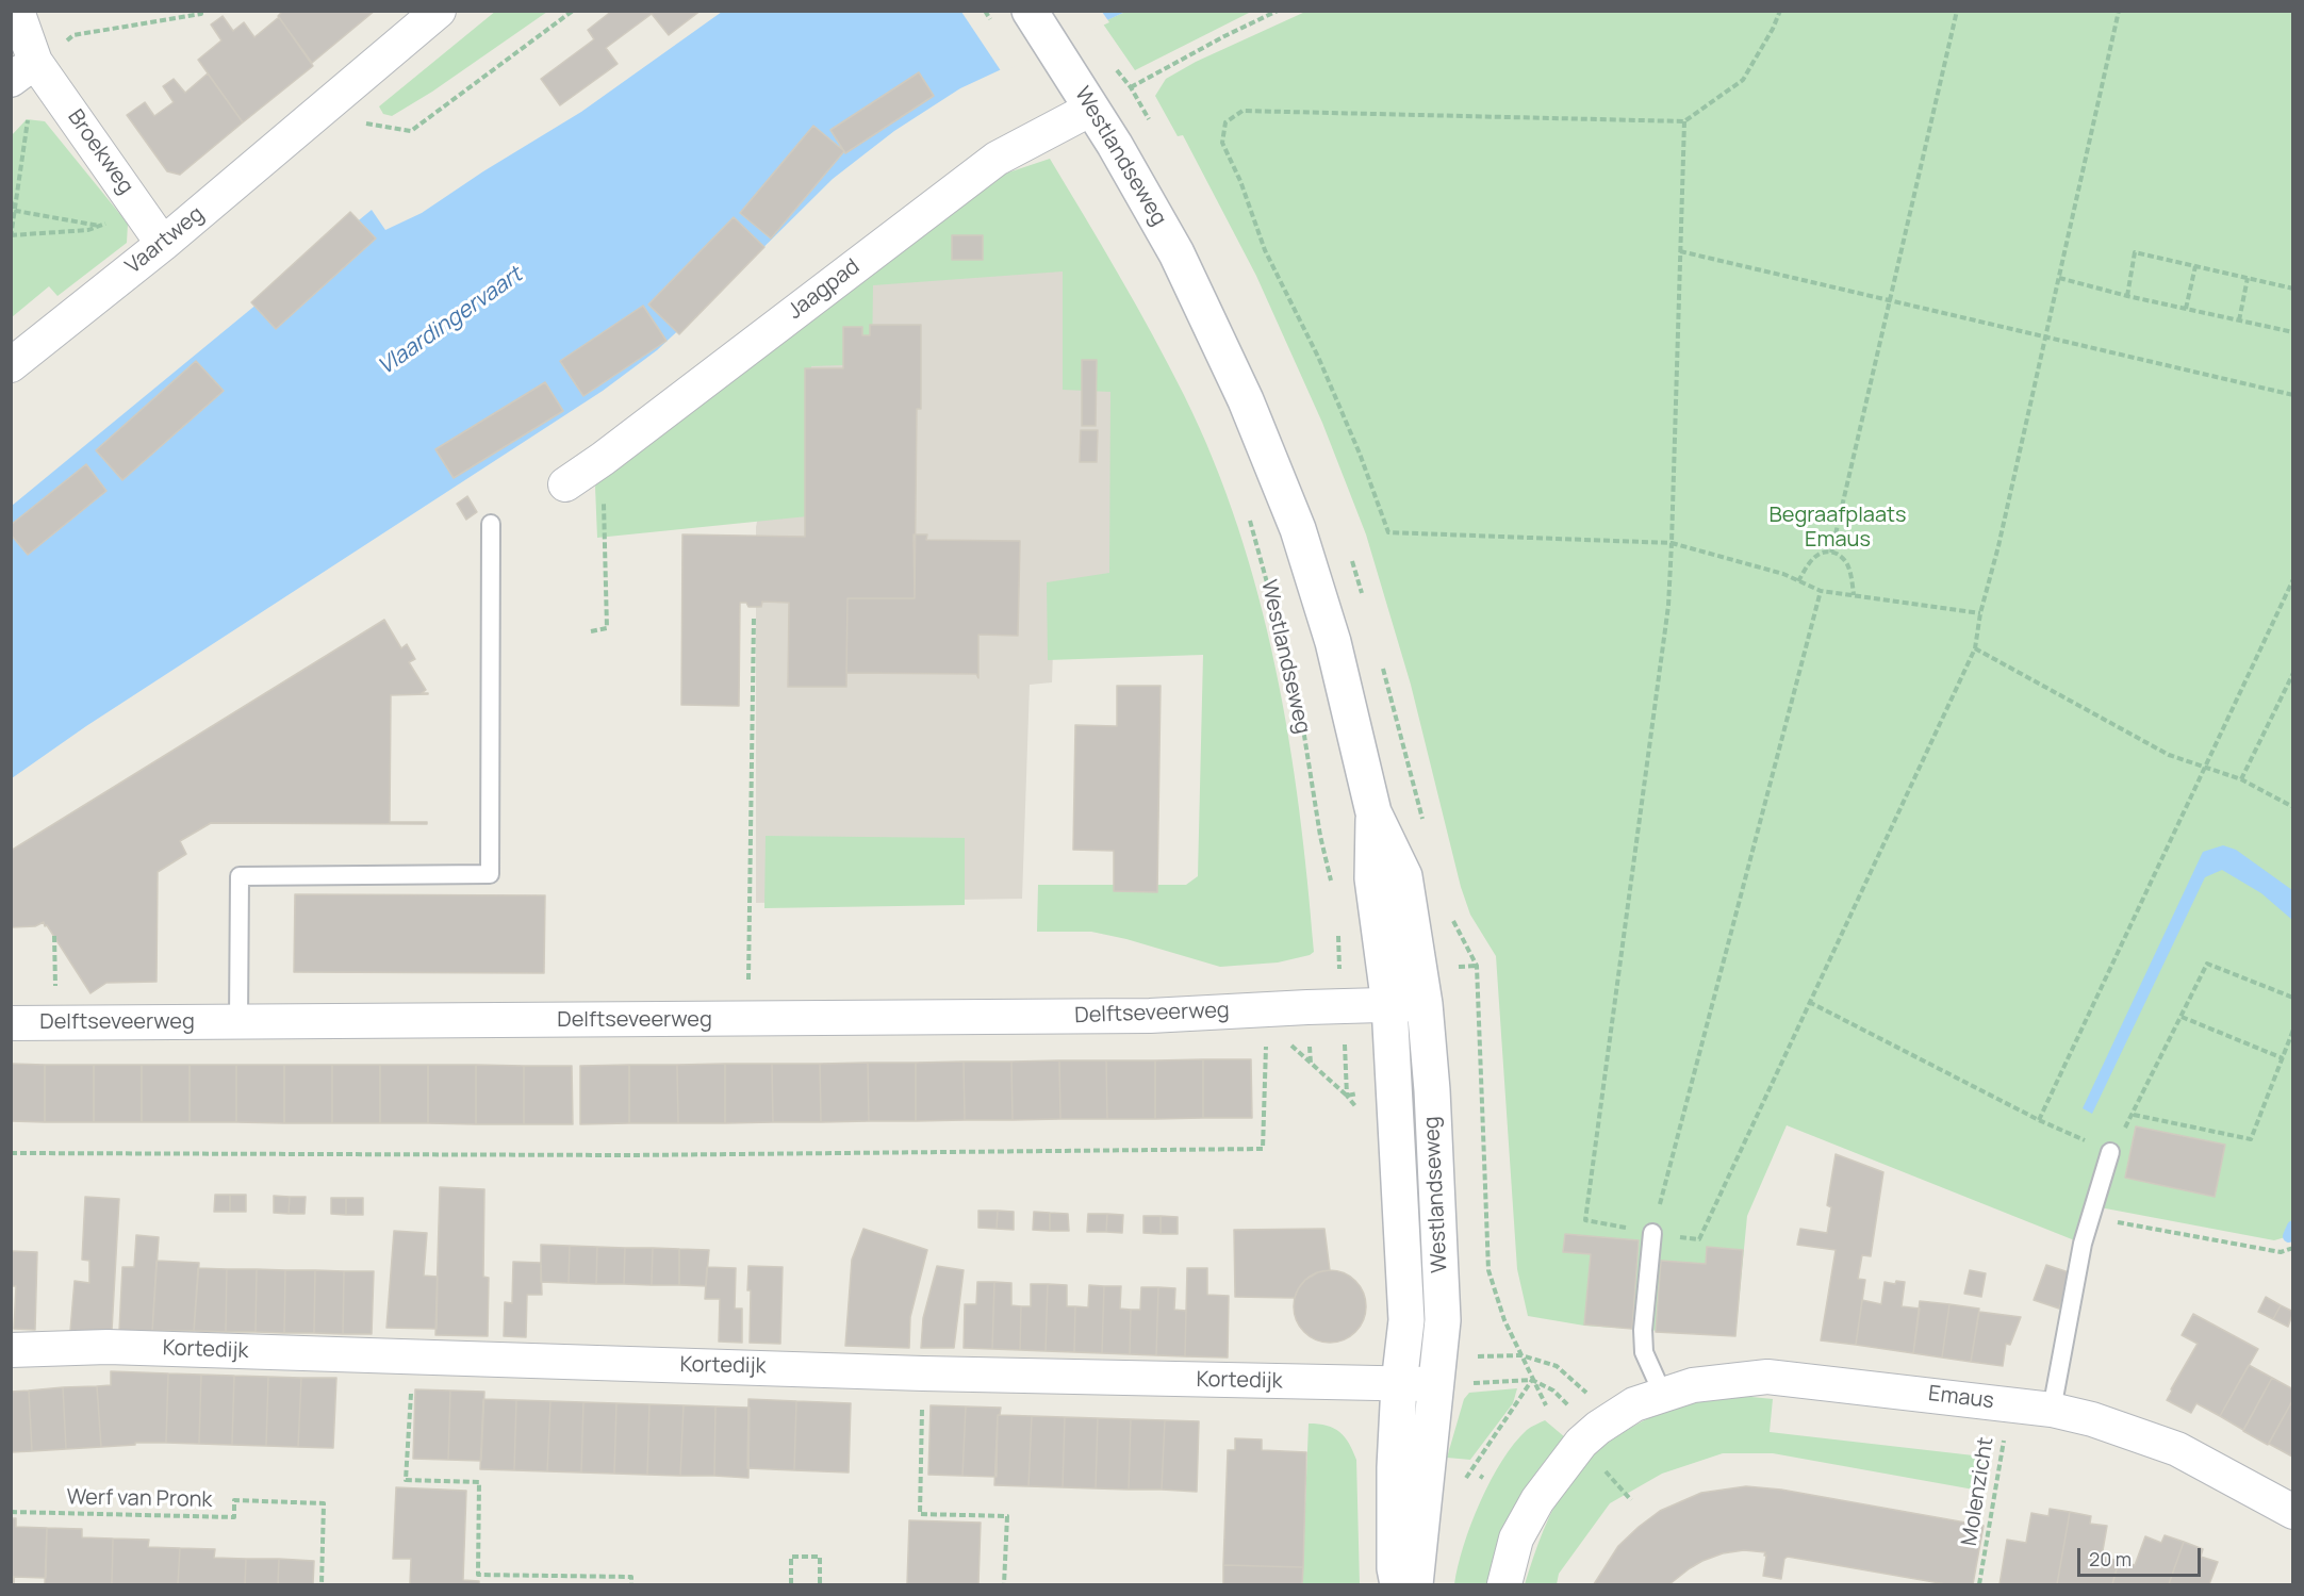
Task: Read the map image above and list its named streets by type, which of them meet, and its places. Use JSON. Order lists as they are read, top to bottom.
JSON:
{
  "streets": {
    "main road": ["Westlandseweg"],
    "street": [
      "Broekweg",
      "Vaartweg",
      "Jaagpad",
      "Delftseveerweg",
      "Kortedijk",
      "Emaus"
    ],
    "path": ["Molenzicht", "Werf van Pronk"]
  },
  "crossings": [
    ["Broekweg", "Vaartweg"],
    ["Westlandseweg", "Jaagpad"],
    ["Westlandseweg", "Delftseveerweg"],
    ["Westlandseweg", "Kortedijk"],
    ["Emaus", "Molenzicht"]
  ],
  "water": ["Vlaardingervaart"],
  "parks": ["Begraafplaats Emaus"],
  "scale_bar": "20 m"
}
